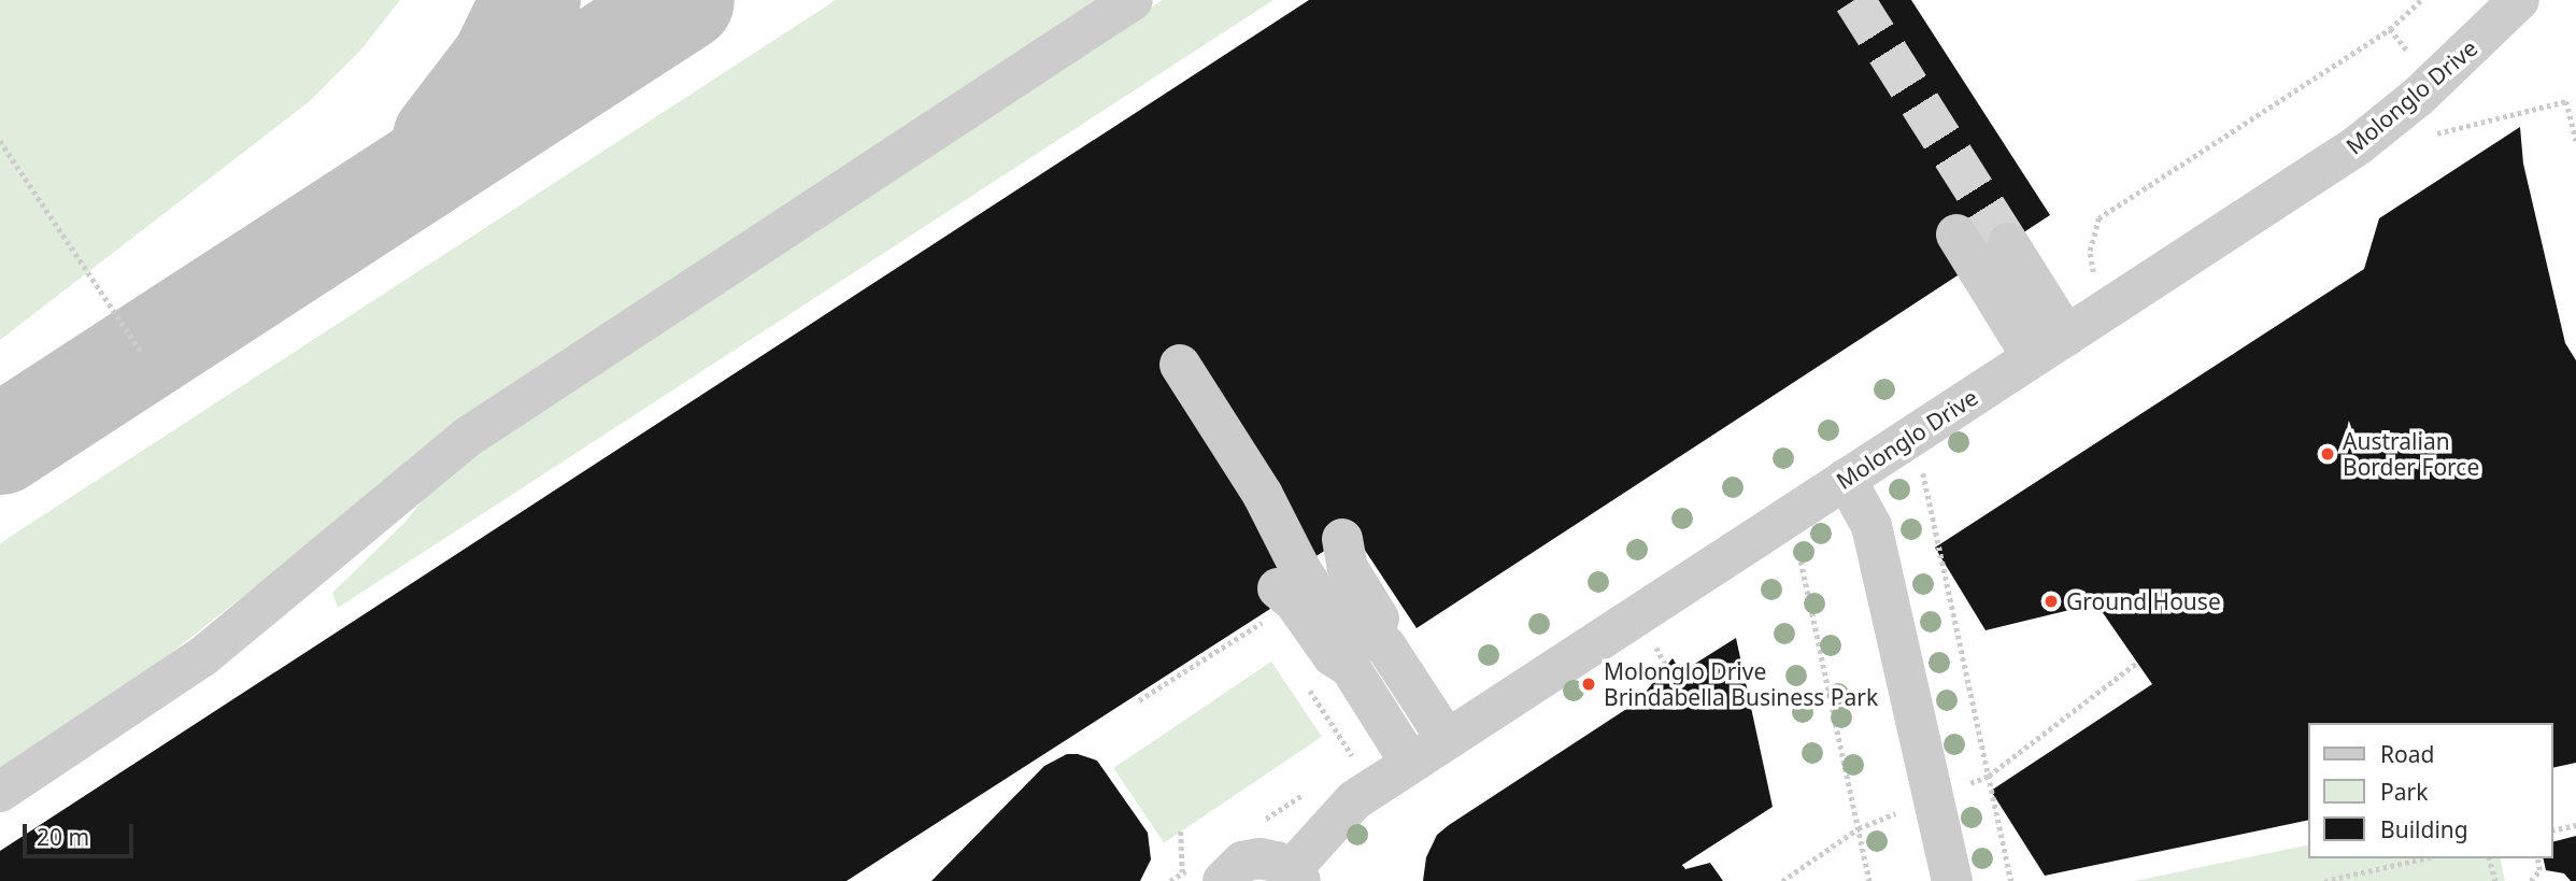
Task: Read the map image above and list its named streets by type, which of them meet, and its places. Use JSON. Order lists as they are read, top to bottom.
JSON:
{
  "streets": {
    "street": ["Molonglo Drive"]
  },
  "places": ["Australian Border Force", "Ground House", "Molonglo Drive Brindabella Business Park"],
  "legend": ["Road", "Park", "Building"],
  "scale_bar": "20 m"
}
